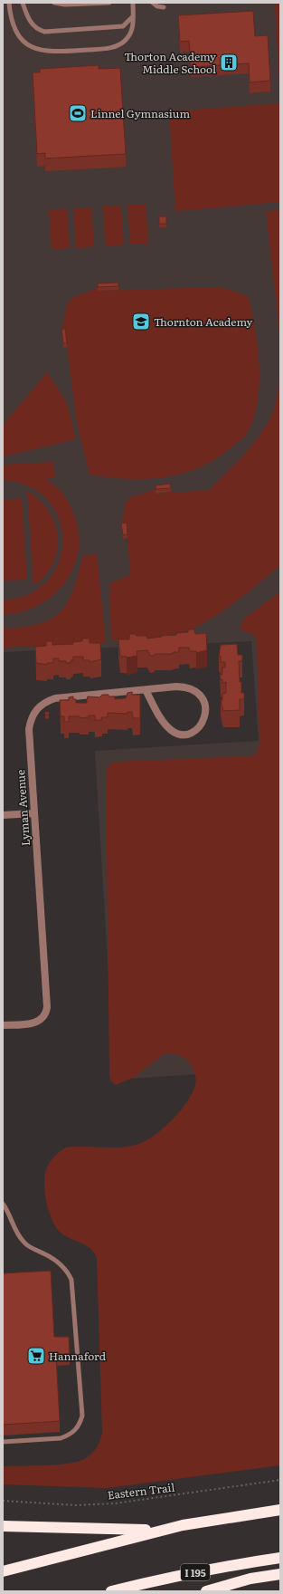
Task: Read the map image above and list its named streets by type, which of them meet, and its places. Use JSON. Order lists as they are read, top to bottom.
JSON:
{
  "streets": {
    "highway": ["I 195"],
    "street": ["Lyman Avenue"],
    "path": ["Eastern Trail"]
  },
  "places": {
    "building": ["Thorton Academy Middle School"],
    "sports": ["Linnel Gymnasium"],
    "school or university": ["Thornton Academy"],
    "supermarket": ["Hannaford"]
  }
}
